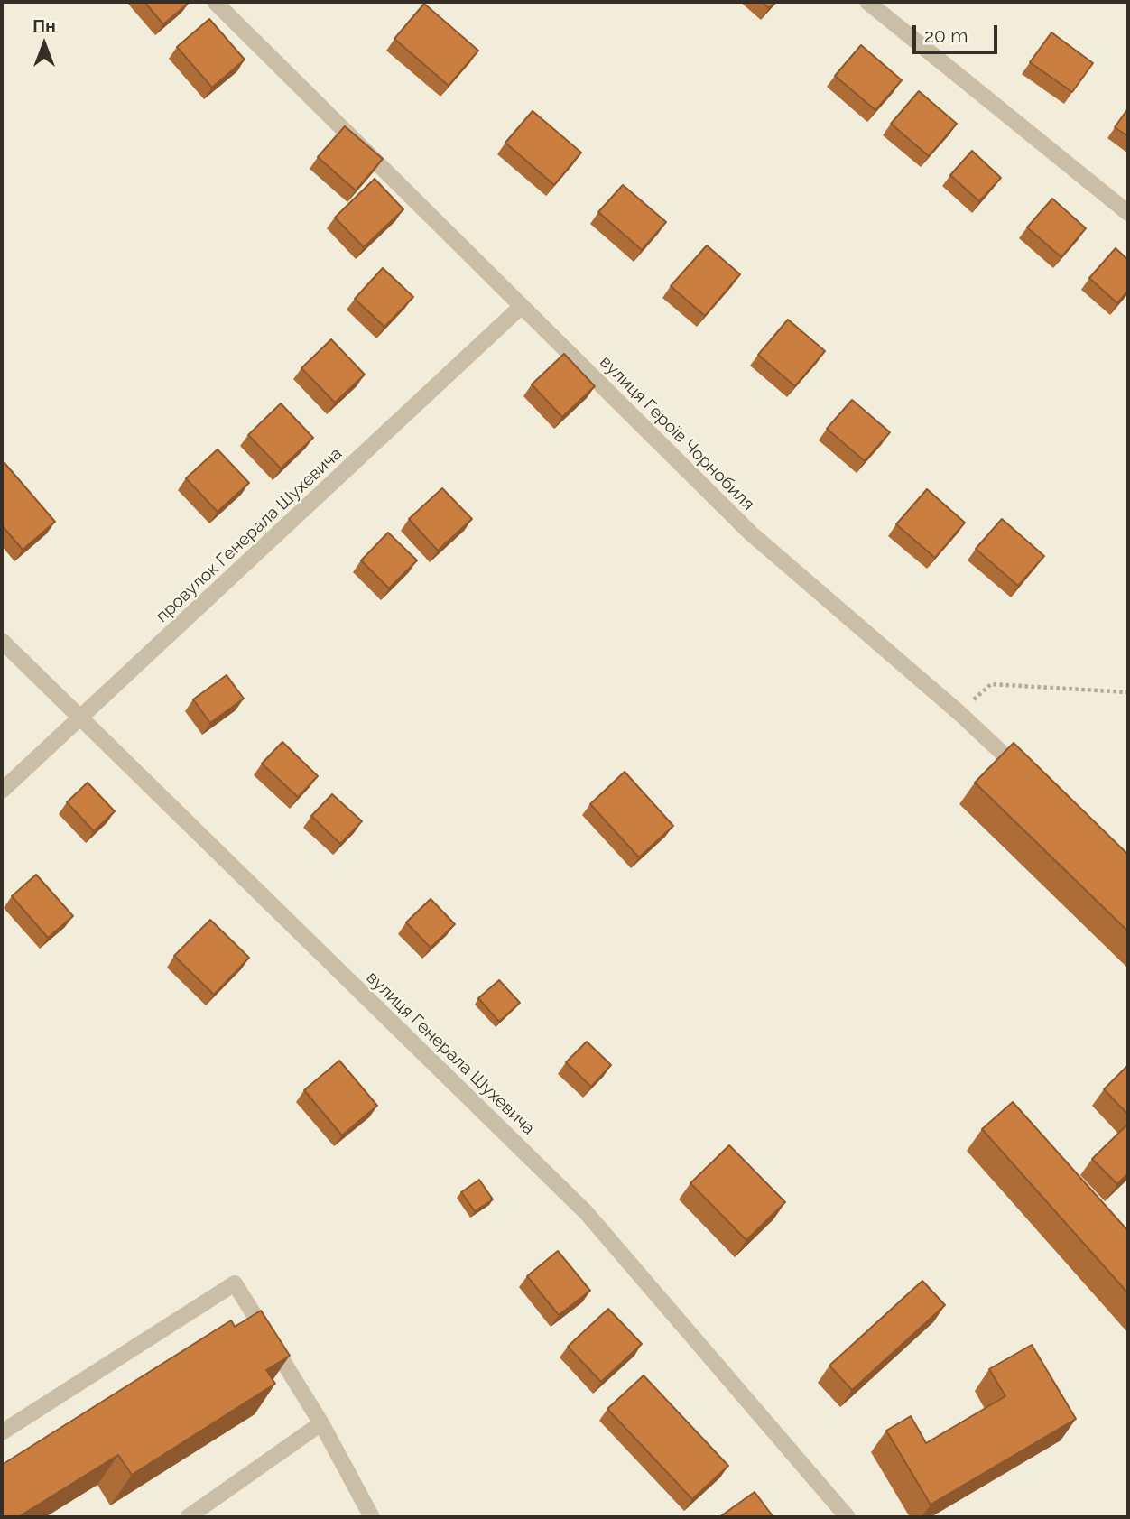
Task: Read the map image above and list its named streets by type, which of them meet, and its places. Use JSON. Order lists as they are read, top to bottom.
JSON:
{
  "streets": {
    "street": ["вулиця Героїв Чорнобиля", "провулок Генерала Шухевича", "вулиця Генерала Шухевича"]
  },
  "crossings": [
    ["вулиця Героїв Чорнобиля", "провулок Генерала Шухевича"],
    ["провулок Генерала Шухевича", "вулиця Генерала Шухевича"]
  ],
  "scale_bar": "20 m",
  "north": "top"
}
